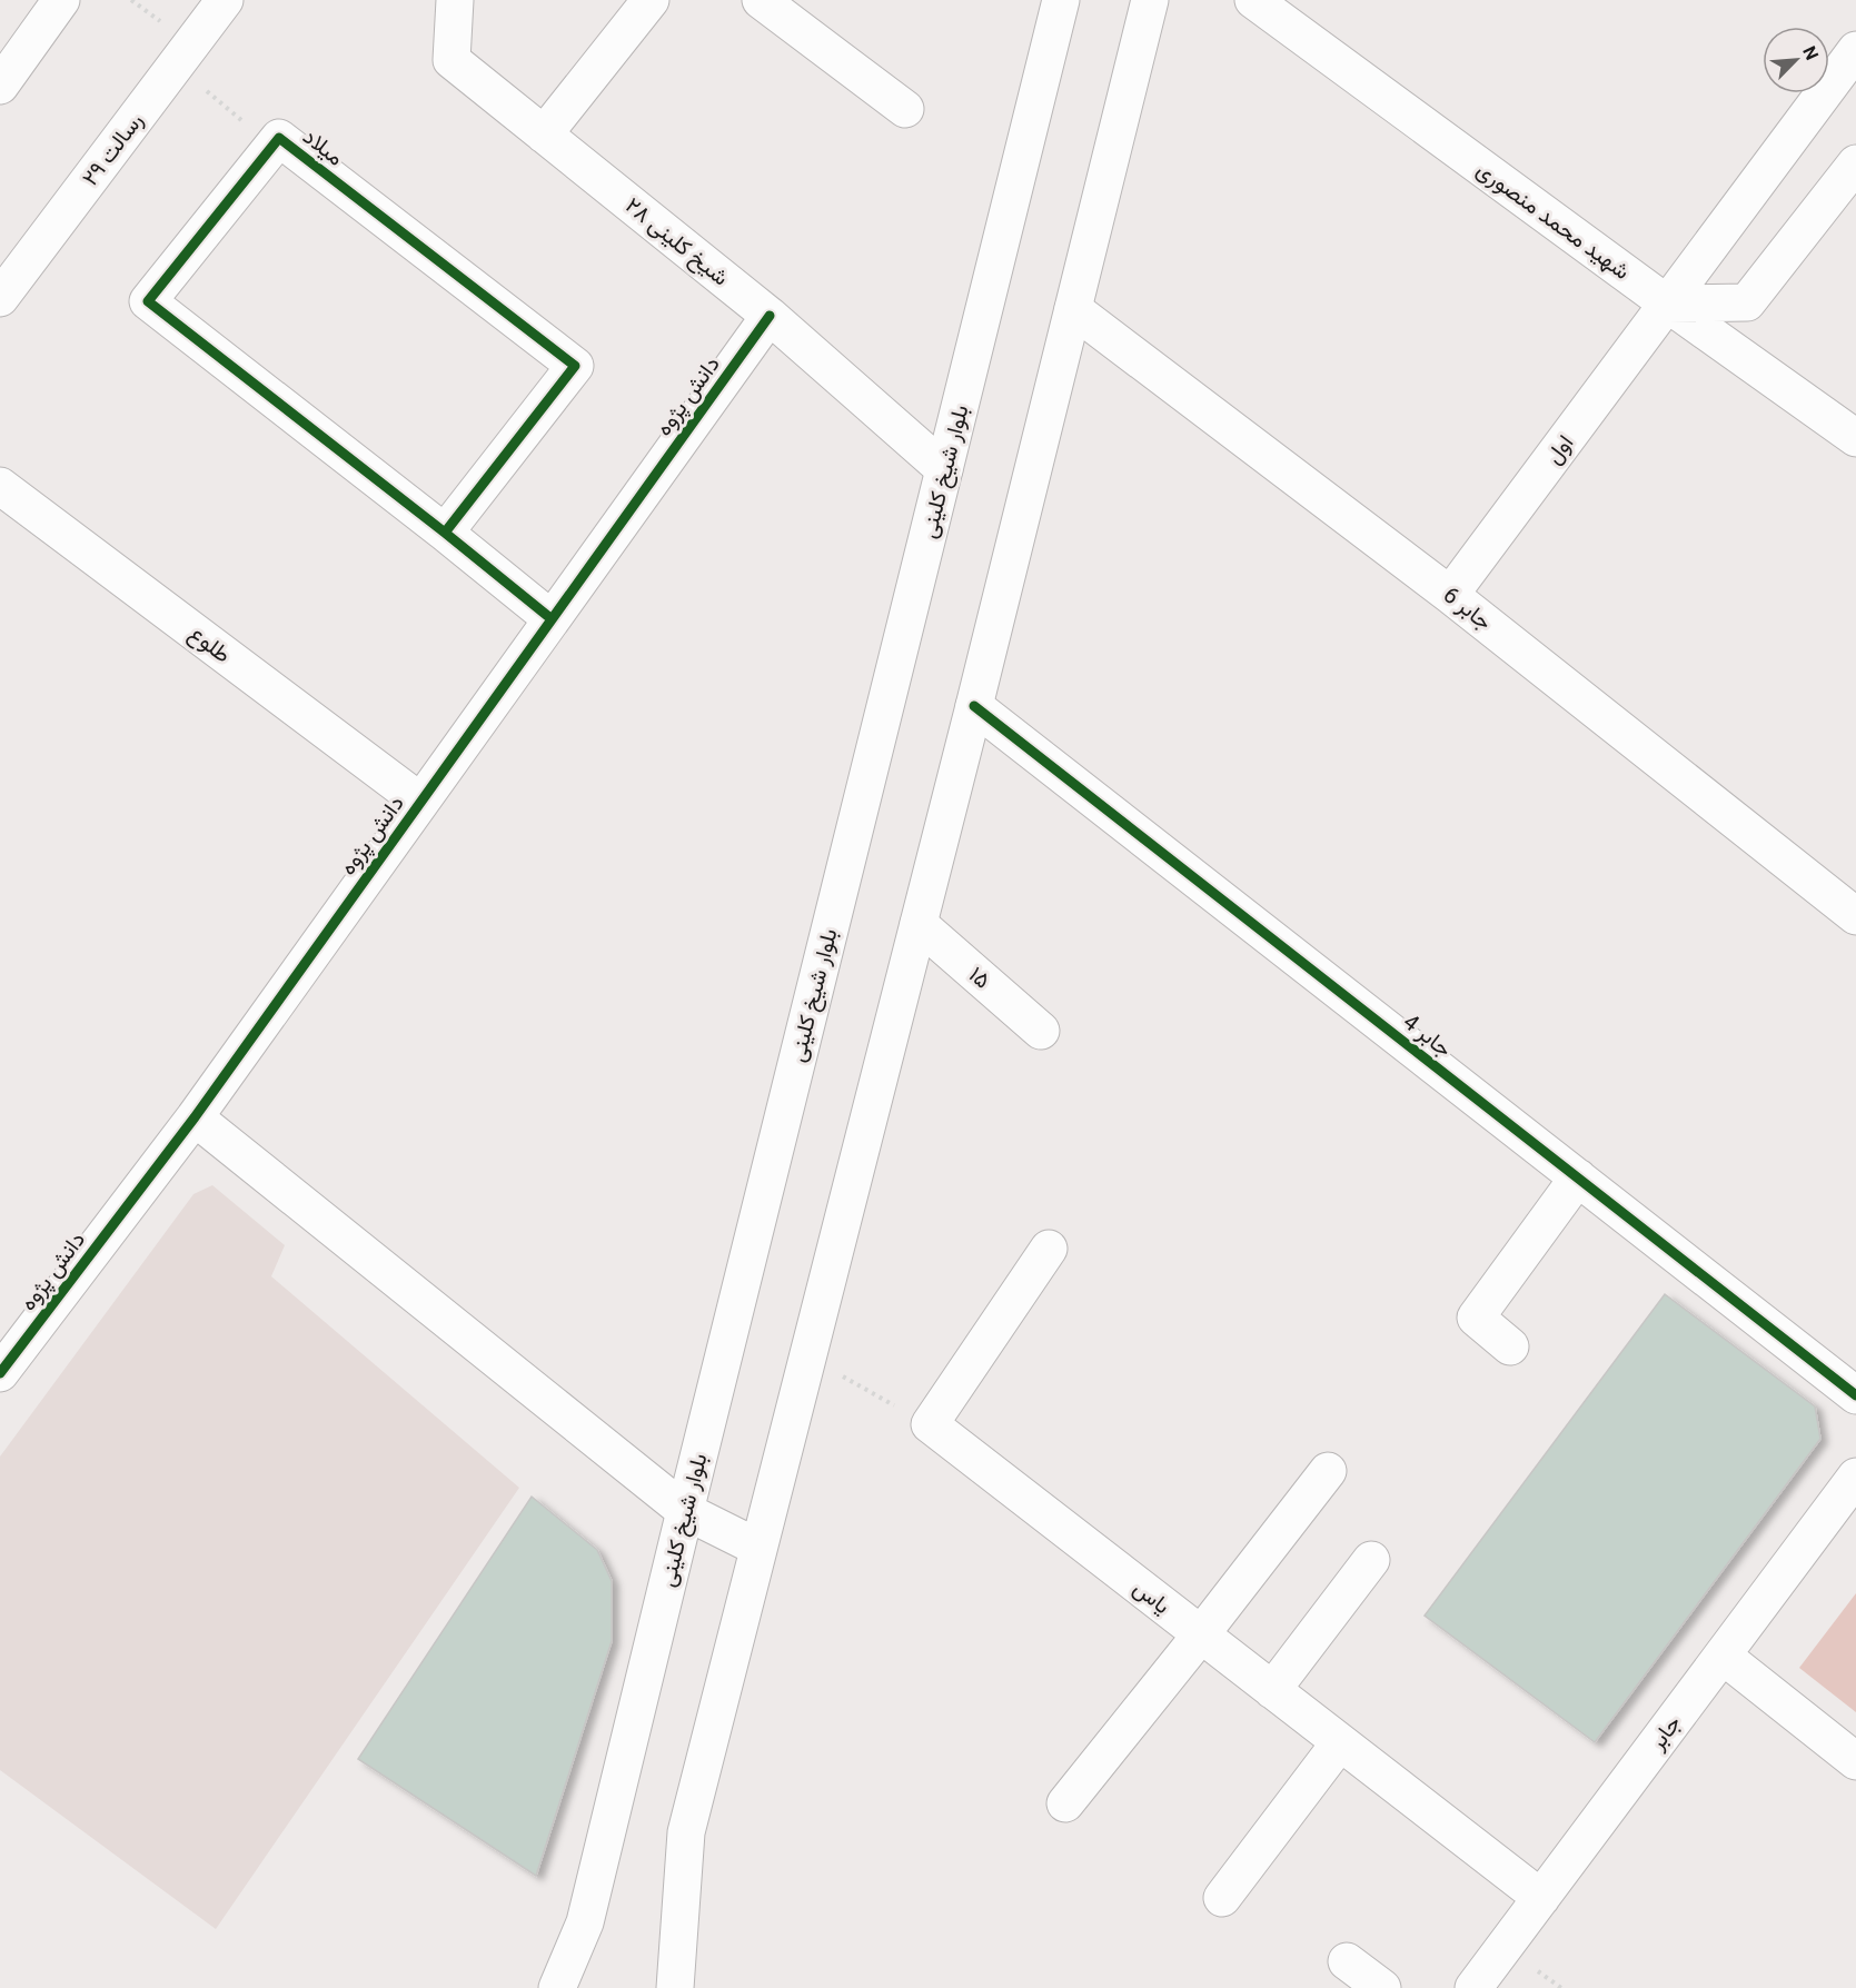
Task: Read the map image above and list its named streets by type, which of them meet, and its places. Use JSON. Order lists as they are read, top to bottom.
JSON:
{
  "streets": {
    "street": [
      "میلاد",
      "رسالت ۲۹",
      "شهید محمد منصوری",
      "شیخ کلینی ۲۸",
      "دانش پژوه",
      "اول",
      "بلوار شیخ کلینی",
      "جابر 6",
      "طلوع",
      "۱۵",
      "جابر 4",
      "یاس",
      "جابر"
    ]
  },
  "crossings": [
    ["میلاد", "دانش پژوه"],
    ["شهید محمد منصوری", "اول"],
    ["شیخ کلینی ۲۸", "دانش پژوه"],
    ["شیخ کلینی ۲۸", "بلوار شیخ کلینی"],
    ["دانش پژوه", "طلوع"],
    ["اول", "جابر 6"],
    ["یاس", "جابر"]
  ],
  "north": "top right"
}
